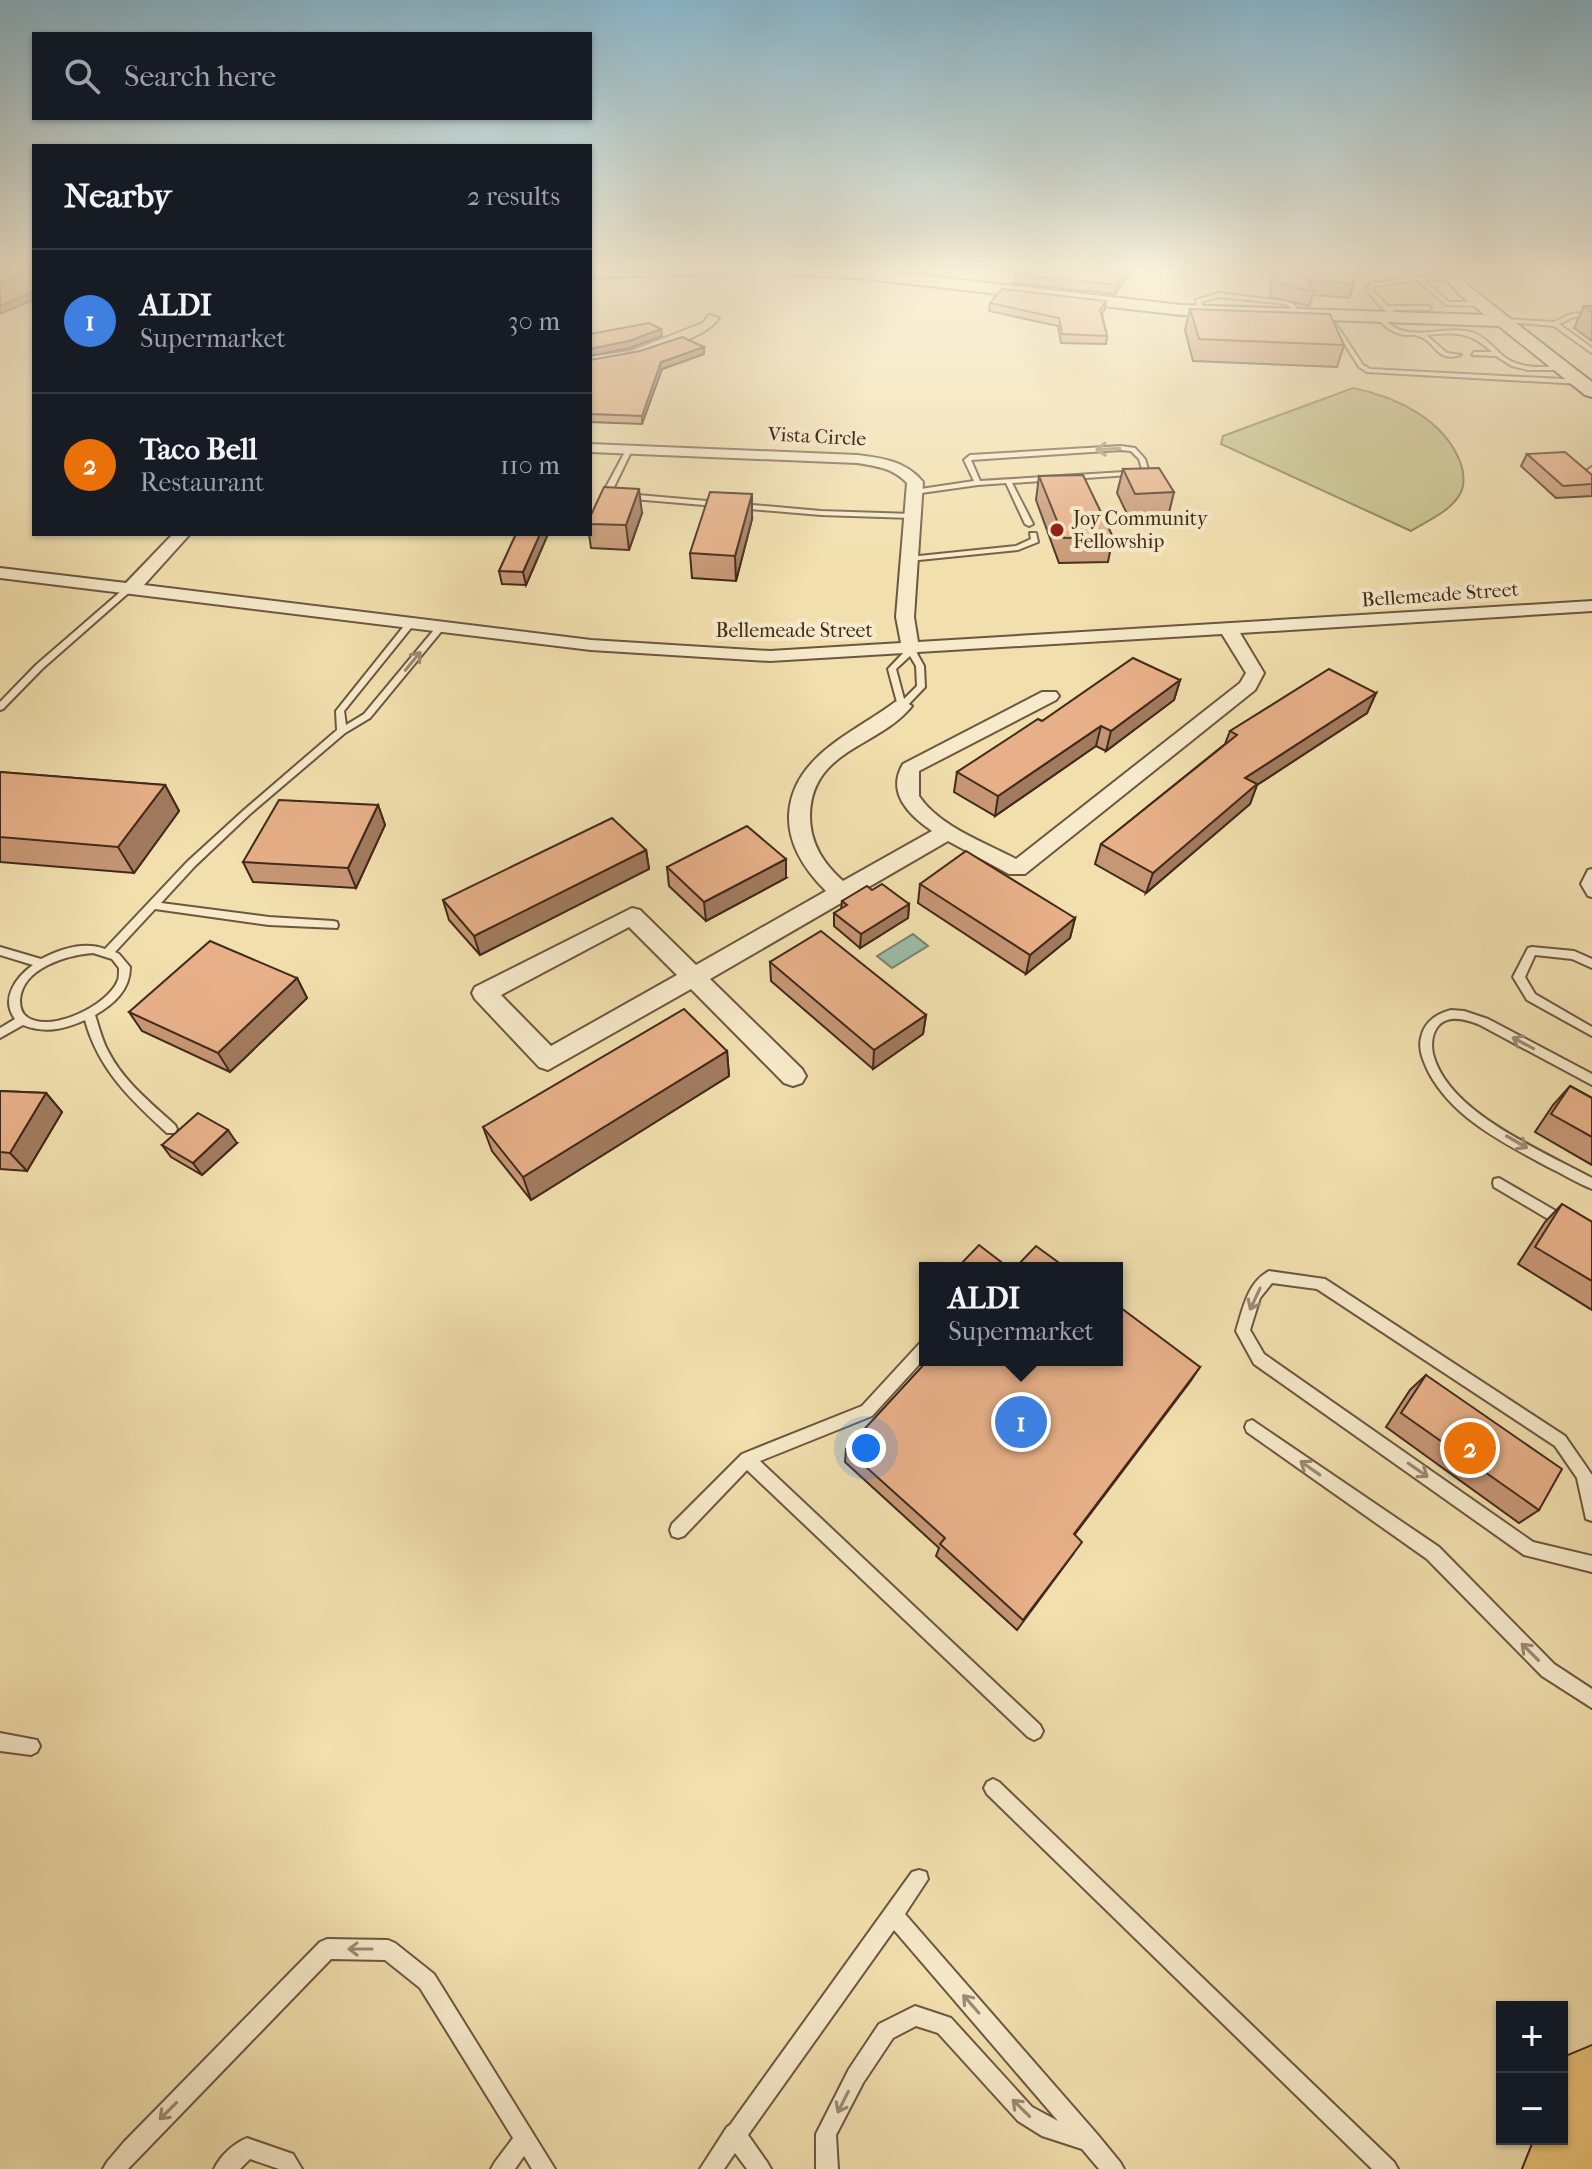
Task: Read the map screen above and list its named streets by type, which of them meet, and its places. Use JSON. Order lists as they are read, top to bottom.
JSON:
{
  "streets": {
    "street": ["Vista Circle", "Bellemeade Street"]
  },
  "places": ["Joy Community Fellowship"],
  "page": {
    "search": "Search here",
    "heading": ["Nearby", "2 results"],
    "list": [
      {
        "mark": "1",
        "name": "ALDI",
        "note": "Supermarket",
        "value": "30 m"
      },
      {
        "mark": "2",
        "name": "Taco Bell",
        "note": "Restaurant",
        "value": "110 m"
      }
    ],
    "popup": ["ALDI", "Supermarket"],
    "pins": ["1", "2"],
    "map_buttons": ["+", "−"]
  }
}
